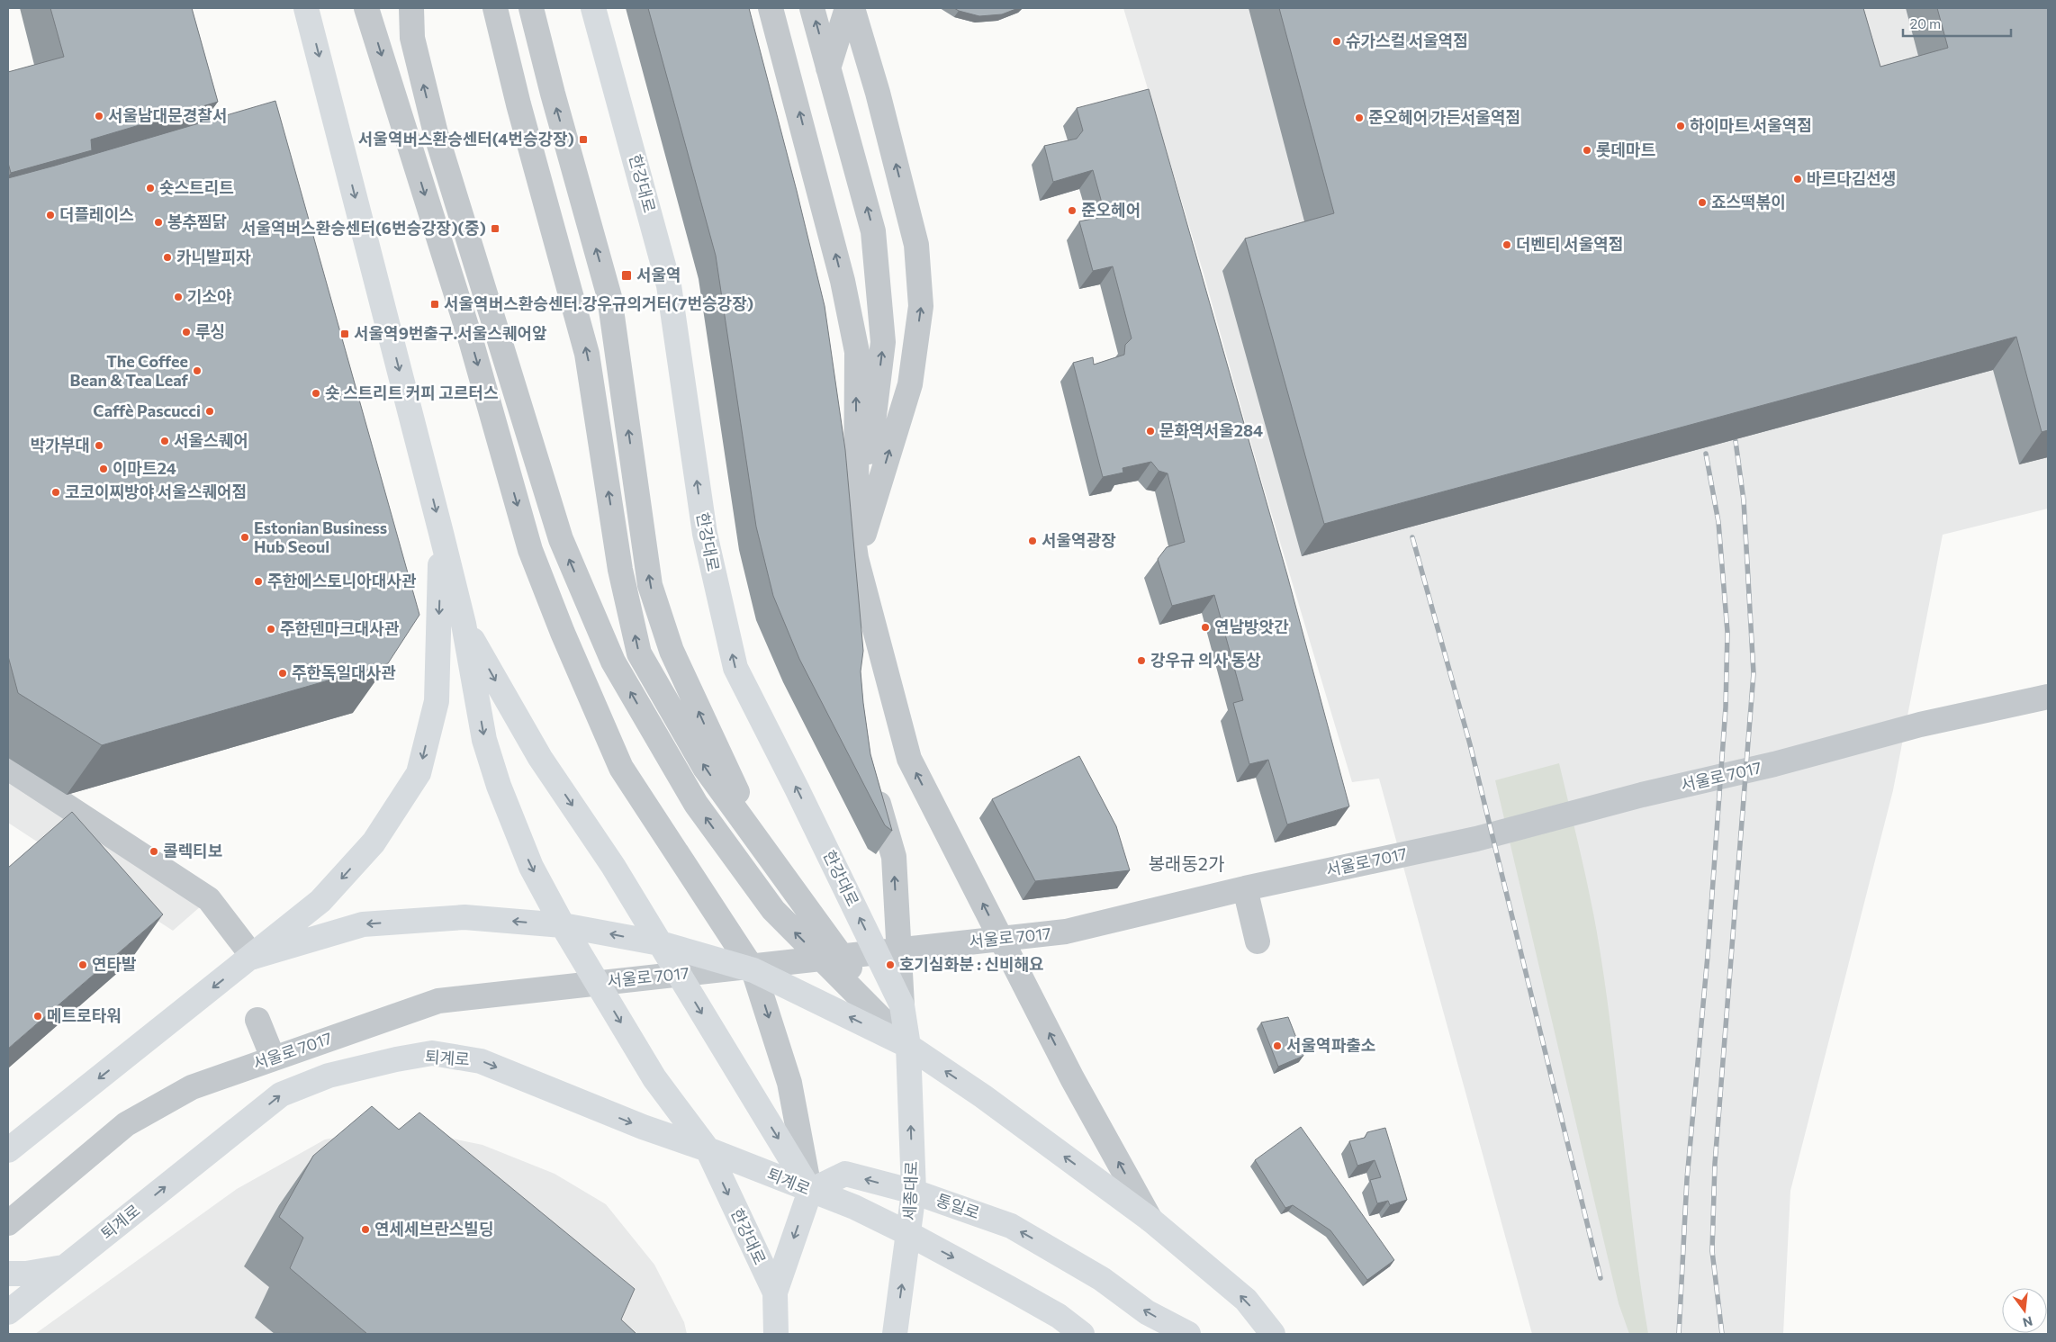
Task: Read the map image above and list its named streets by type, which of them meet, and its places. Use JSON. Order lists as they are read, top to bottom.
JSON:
{
  "streets": {
    "main road": [
      "한강대로",
      "퇴계로",
      "세종대로",
      "통일로"
    ],
    "street": ["서울로 7017"]
  },
  "crossings": [
    ["한강대로", "퇴계로"],
    ["한강대로", "세종대로"],
    ["한강대로", "통일로"],
    ["퇴계로", "세종대로"],
    ["퇴계로", "통일로"],
    ["세종대로", "통일로"]
  ],
  "districts": ["봉래동2가"],
  "places": {
    "other": [
      "슈가스컬 서울역점",
      "서울남대문경찰서",
      "준오헤어 가든서울역점",
      "하이마트 서울역점",
      "롯데마트",
      "바르다김선생",
      "숏스트리트",
      "죠스떡볶이",
      "준오헤어",
      "더플레이스",
      "봉추찜닭",
      "더벤티 서울역점",
      "카니발피자",
      "기소야",
      "루싱",
      "The Coffee Bean & Tea Leaf",
      "숏 스트리트 커피 고르터스",
      "Caffè Pascucci",
      "문화역서울284",
      "서울스퀘어",
      "박가부대",
      "이마트24",
      "코코이찌방야 서울스퀘어점",
      "Estonian Business Hub Seoul",
      "서울역광장",
      "주한에스토니아대사관",
      "연남방앗간",
      "주한덴마크대사관",
      "강우규 의사 동상",
      "주한독일대사관",
      "콜렉티보",
      "연타발",
      "호기심화분 : 신비해요",
      "메트로타워",
      "서울역파출소",
      "연세세브란스빌딩"
    ],
    "transit": [
      "서울역버스환승센터(4번승강장)",
      "서울역버스환승센터(6번승강장)(중)",
      "서울역",
      "서울역버스환승센터.강우규의거터(7번승강장)",
      "서울역9번출구.서울스퀘어앞"
    ]
  },
  "scale_bar": "20 m",
  "north": "bottom"
}
